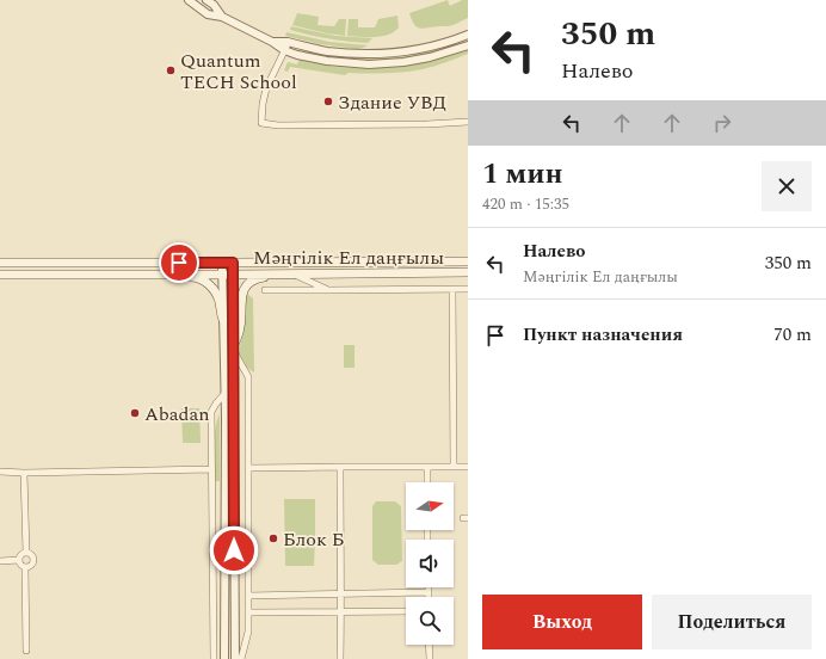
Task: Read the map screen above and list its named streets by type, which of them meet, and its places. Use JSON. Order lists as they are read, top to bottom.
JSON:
{
  "streets": {
    "main road": ["Мәңгілік Ел даңғылы"]
  },
  "places": [
    "Quantum TECH School",
    "Здание УВД",
    "Abadan",
    "Блок Б"
  ],
  "north": "right",
  "page": {
    "turn": ["350 m", "Налево"],
    "heading": ["1 мин", "420 m · 15:35"],
    "list": [
      {
        "name": "Налево",
        "note": "Мәңгілік Ел даңғылы",
        "value": "350 m"
      },
      {
        "name": "Пункт назначения",
        "value": "70 m"
      }
    ],
    "buttons": ["Выход", "Поделиться"]
  }
}
